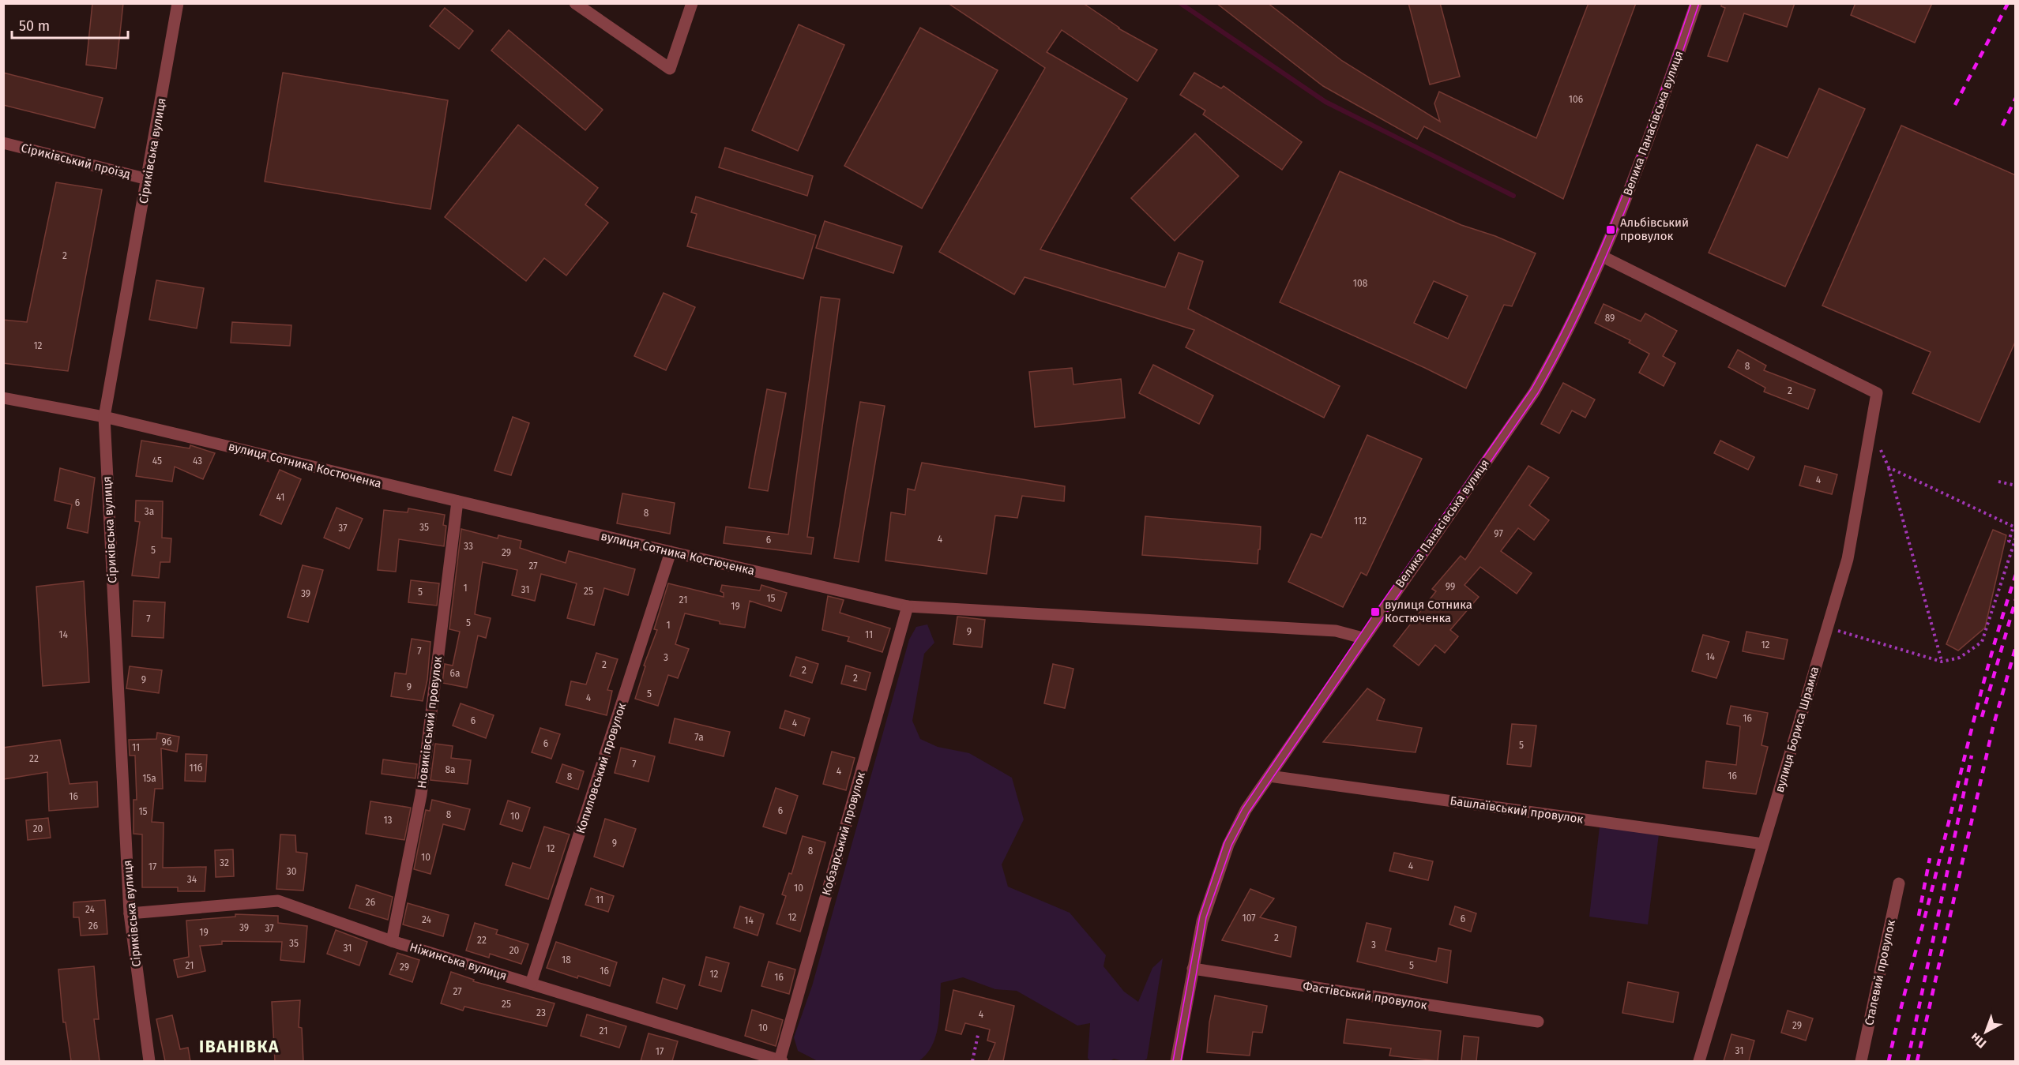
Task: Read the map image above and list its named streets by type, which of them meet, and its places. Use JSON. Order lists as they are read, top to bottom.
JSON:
{
  "streets": {
    "street": [
      "Велика Панасівська вулиця",
      "Сіриківська вулиця",
      "Сіриківський проїзд",
      "вулиця Сотника Костюченка",
      "Новиківський провулок",
      "вулиця Бориса Шрамка",
      "Копиловський провулок",
      "Башлаївський провулок",
      "Кобзарський провулок",
      "Ніжинська вулиця",
      "Сталевий провулок",
      "Фастівський провулок"
    ]
  },
  "crossings": [
    ["Велика Панасівська вулиця", "вулиця Сотника Костюченка"],
    ["Велика Панасівська вулиця", "вулиця Бориса Шрамка"],
    ["Велика Панасівська вулиця", "Башлаївський провулок"],
    ["Велика Панасівська вулиця", "Фастівський провулок"],
    ["Сіриківська вулиця", "Сіриківський проїзд"],
    ["Сіриківська вулиця", "вулиця Сотника Костюченка"],
    ["Сіриківська вулиця", "Ніжинська вулиця"],
    ["вулиця Сотника Костюченка", "Новиківський провулок"],
    ["вулиця Сотника Костюченка", "Копиловський провулок"],
    ["вулиця Сотника Костюченка", "Кобзарський провулок"],
    ["Новиківський провулок", "Ніжинська вулиця"],
    ["вулиця Бориса Шрамка", "Башлаївський провулок"],
    ["Копиловський провулок", "Ніжинська вулиця"],
    ["Кобзарський провулок", "Ніжинська вулиця"]
  ],
  "districts": ["ІВАНІВКА"],
  "places": {
    "transit": ["Альбівський провулок", "вулиця Сотника Костюченка"]
  },
  "house_numbers": [
    "106",
    "2",
    "108",
    "89",
    "12",
    "8",
    "2",
    "45",
    "43",
    "4",
    "41",
    "6",
    "3а",
    "8",
    "112",
    "35",
    "37",
    "97",
    "4",
    "6",
    "33",
    "5",
    "29",
    "27",
    "99",
    "1",
    "31",
    "25",
    "5",
    "39",
    "15",
    "21",
    "19",
    "7",
    "5",
    "1",
    "9",
    "14",
    "11",
    "12",
    "7",
    "14",
    "3",
    "2",
    "2",
    "6а",
    "2",
    "9",
    "9",
    "5",
    "4",
    "16",
    "6",
    "4",
    "7а",
    "9б",
    "6",
    "5",
    "11",
    "22",
    "7",
    "11б",
    "8а",
    "4",
    "16",
    "8",
    "15а",
    "16",
    "6",
    "15",
    "8",
    "10",
    "13",
    "20",
    "9",
    "12",
    "8",
    "10",
    "32",
    "4",
    "17",
    "30",
    "34",
    "10",
    "11",
    "26",
    "24",
    "12",
    "107",
    "6",
    "24",
    "14",
    "26",
    "39",
    "37",
    "19",
    "2",
    "22",
    "35",
    "3",
    "31",
    "20",
    "18",
    "21",
    "5",
    "29",
    "16",
    "12",
    "16",
    "27",
    "25",
    "23",
    "4",
    "29",
    "10",
    "21",
    "31",
    "17"
  ],
  "scale_bar": "50 m",
  "north": "bottom left"
}
